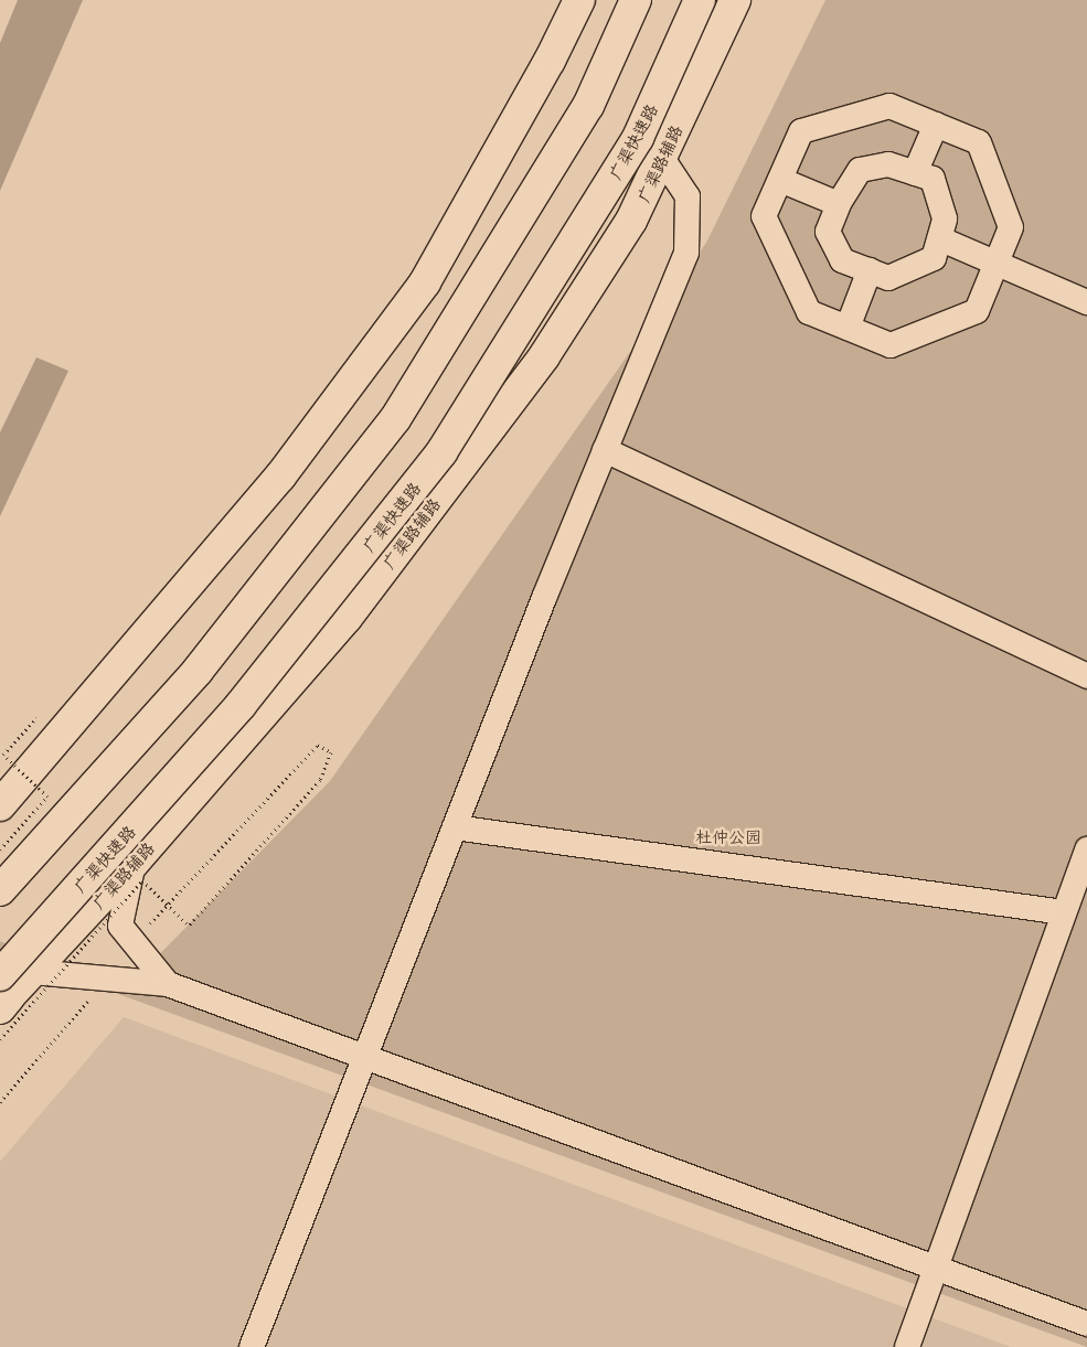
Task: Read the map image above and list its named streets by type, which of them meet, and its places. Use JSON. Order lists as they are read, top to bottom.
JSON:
{
  "streets": {
    "main road": ["广渠快速路", "广渠路辅路"]
  },
  "crossings": [
    ["广渠快速路", "广渠路辅路"]
  ],
  "parks": ["杜仲公园"]
}
